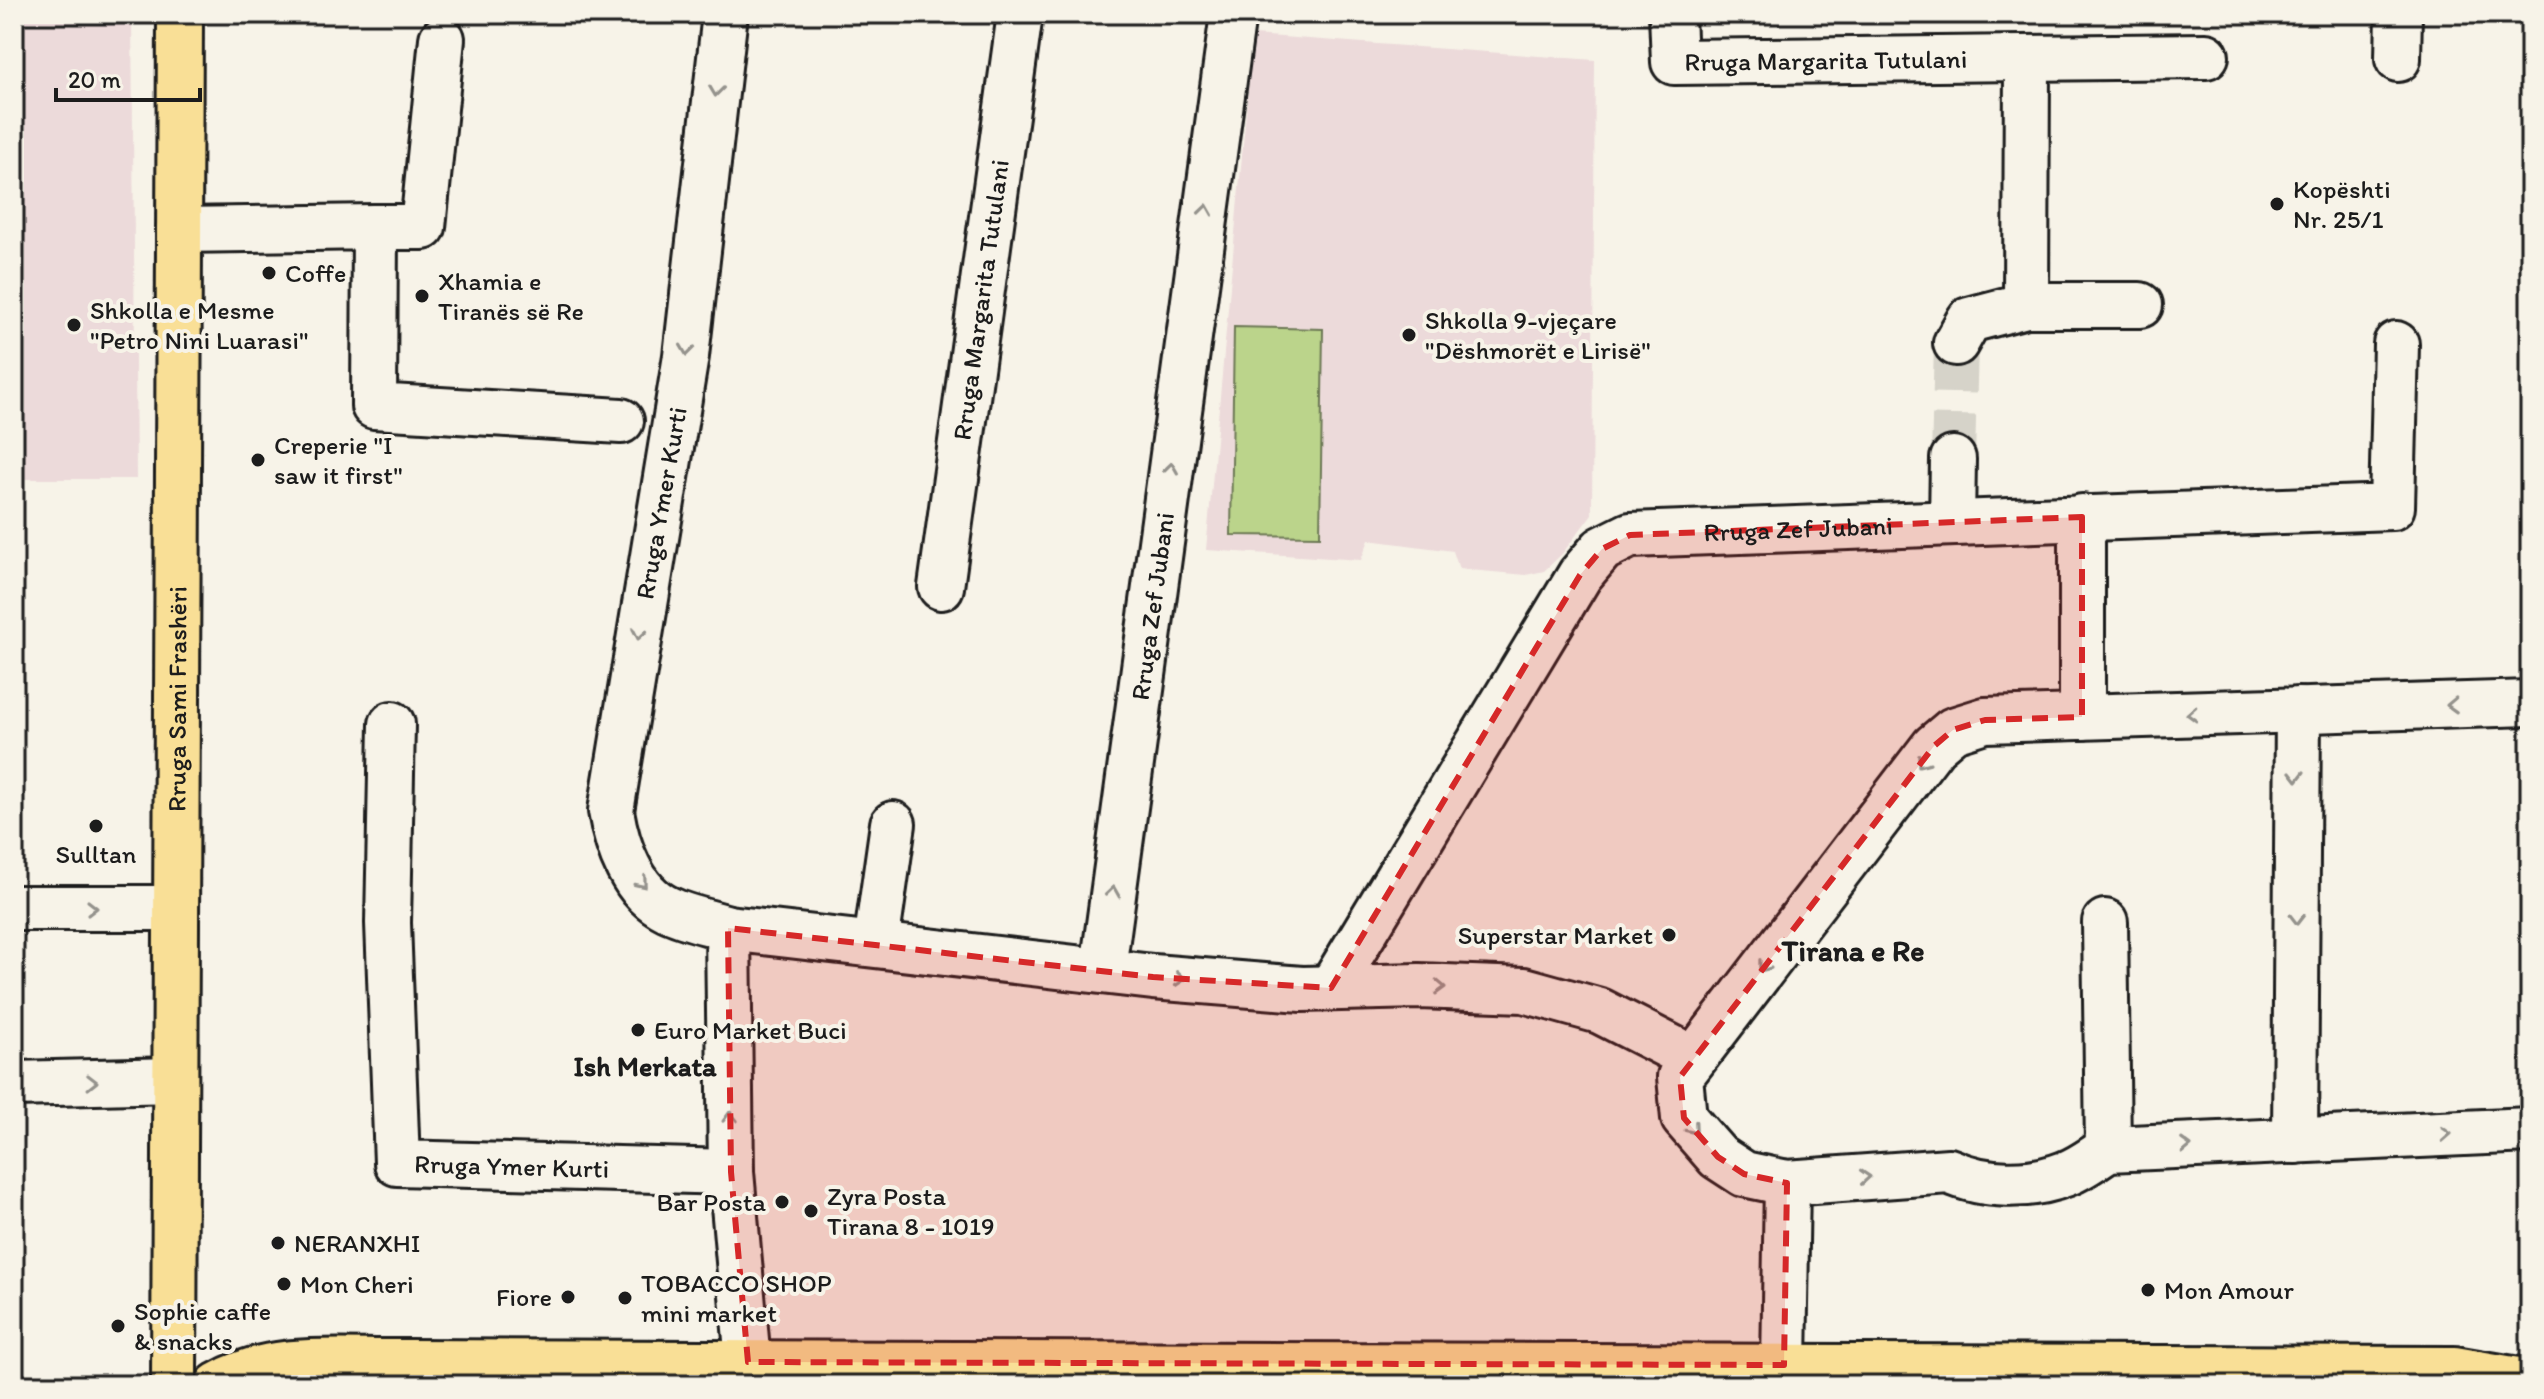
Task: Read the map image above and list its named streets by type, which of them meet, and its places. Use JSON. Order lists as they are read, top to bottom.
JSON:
{
  "streets": {
    "main road": ["Rruga Sami Frashëri"],
    "street": ["Rruga Margarita Tutulani", "Rruga Ymer Kurti", "Rruga Zef Jubani"]
  },
  "crossings": [
    ["Rruga Ymer Kurti", "Rruga Zef Jubani"]
  ],
  "one_way": ["Rruga Ymer Kurti", "Rruga Zef Jubani"],
  "districts": ["Tirana e Re", "Ish Merkata"],
  "places": [
    "Kopështi Nr. 25/1",
    "Coffe",
    "Xhamia e Tiranës së Re",
    "Shkolla e Mesme \"Petro Nini Luarasi\"",
    "Shkolla 9-vjeçare \"Dëshmorët e Lirisë\"",
    "Creperie \"I saw it first\"",
    "Sulltan",
    "Superstar Market",
    "Euro Market Buci",
    "Bar Posta",
    "Zyra Posta Tirana 8 - 1019",
    "NERANXHI",
    "Mon Cheri",
    "Mon Amour",
    "Fiore",
    "TOBACCO SHOP mini market",
    "Sophie caffe & snacks"
  ],
  "scale_bar": "20 m"
}
